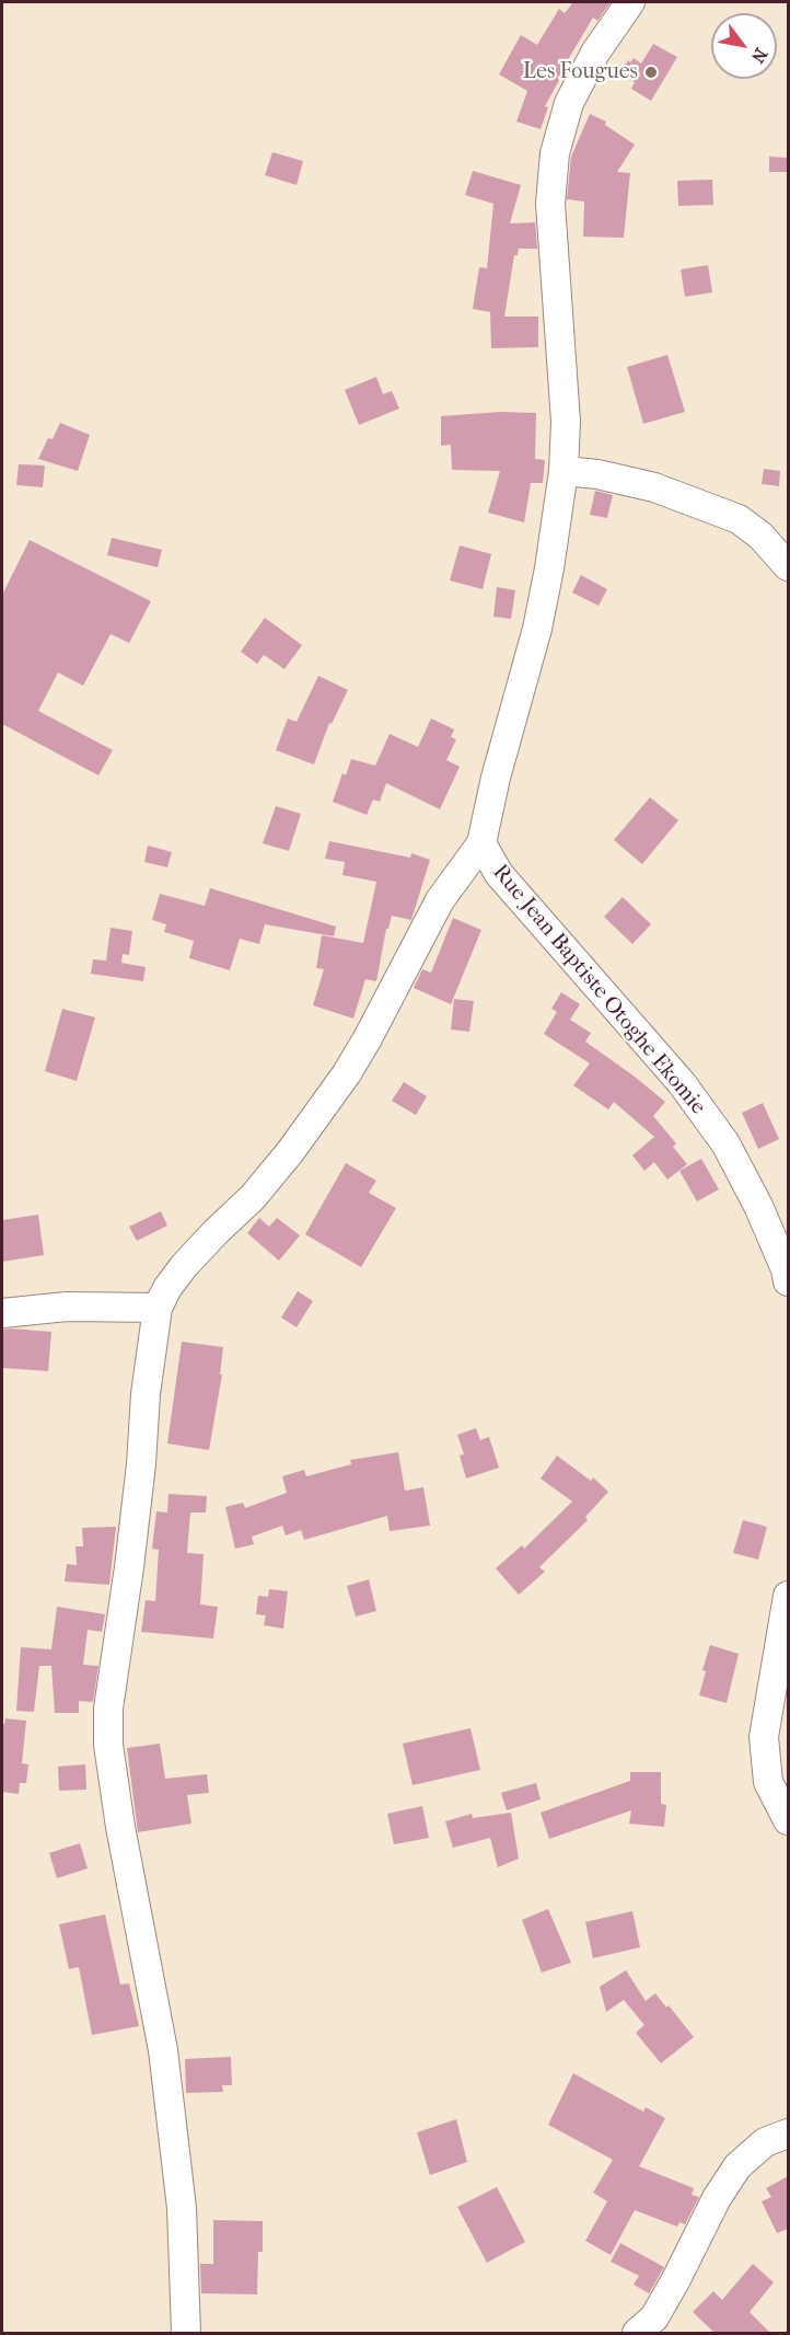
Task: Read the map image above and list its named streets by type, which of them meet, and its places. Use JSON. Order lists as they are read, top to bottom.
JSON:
{
  "streets": {
    "street": ["Rue Jean Baptiste Otoghe Ekomie"]
  },
  "places": ["Les Fougues"],
  "north": "bottom right"
}
